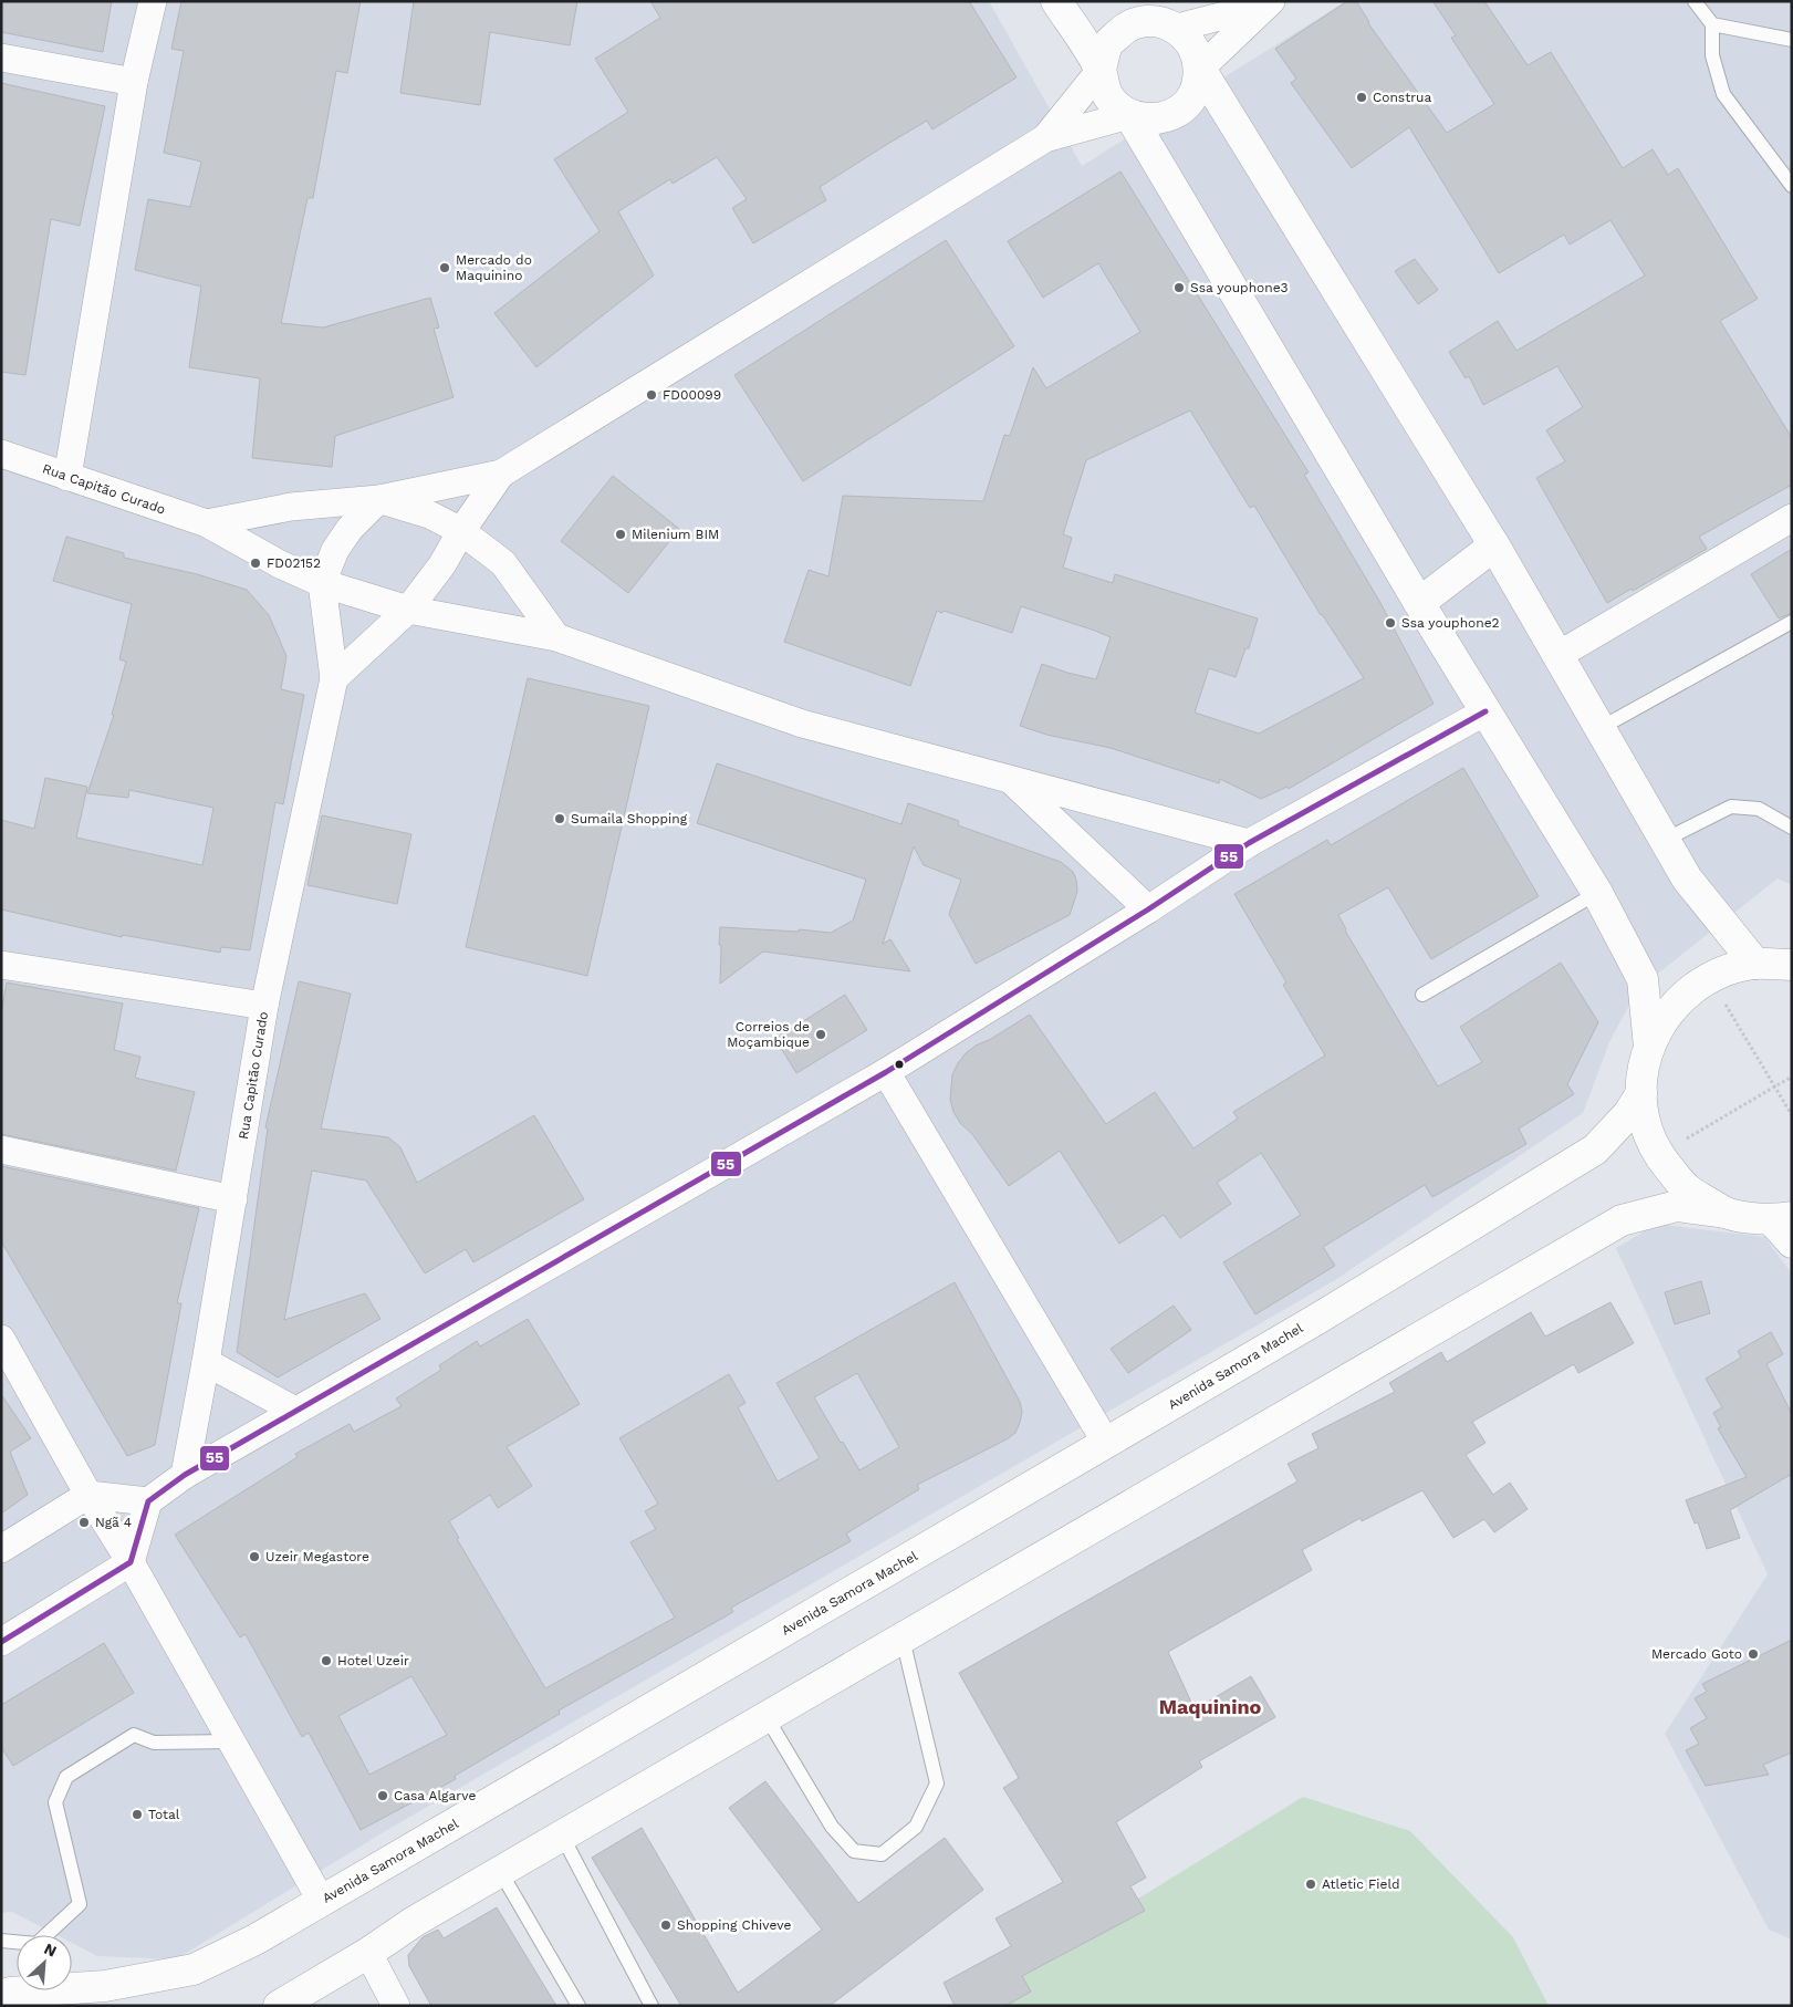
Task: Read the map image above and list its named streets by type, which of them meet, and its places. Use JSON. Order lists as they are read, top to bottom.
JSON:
{
  "streets": {
    "main road": ["Avenida Samora Machel"],
    "street": ["Rua Capitão Curado"]
  },
  "districts": ["Maquinino"],
  "places": [
    "Construa",
    "Mercado do Maquinino",
    "Ssa youphone3",
    "FD00099",
    "Milenium BIM",
    "FD02152",
    "Ssa youphone2",
    "Sumaila Shopping",
    "Correios de Moçambique",
    "Ngã 4",
    "Uzeir Megastore",
    "Mercado Goto",
    "Hotel Uzeir",
    "Casa Algarve",
    "Total",
    "Atletic Field",
    "Shopping Chiveve"
  ],
  "lines": ["transit line 55"],
  "north": "top right"
}
